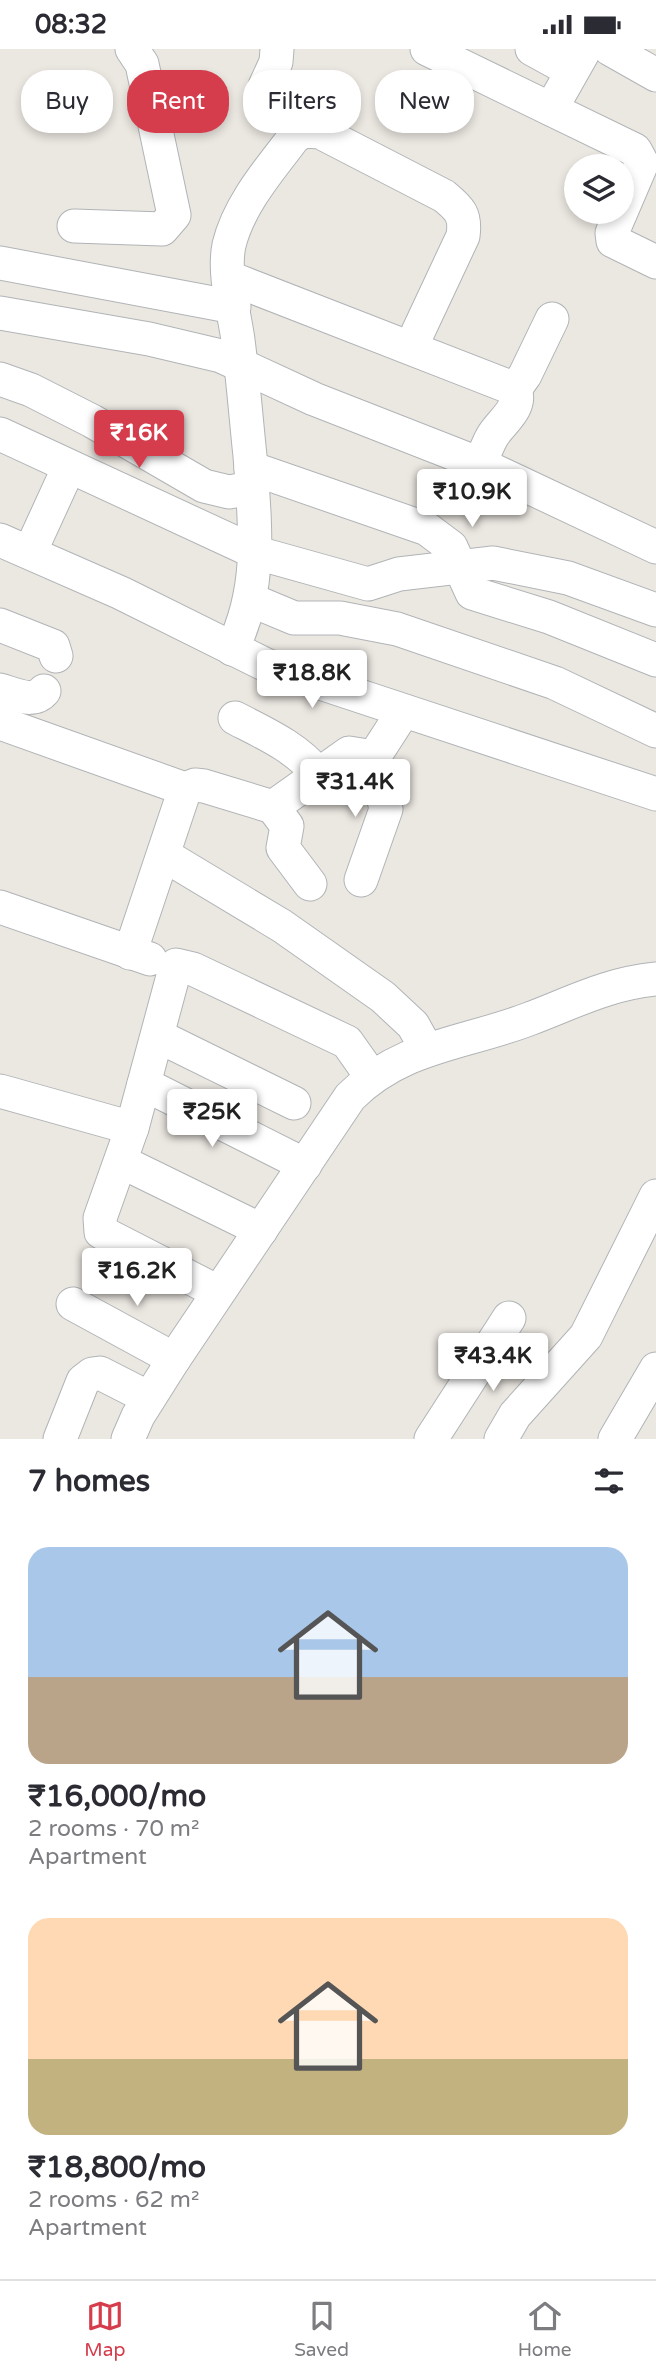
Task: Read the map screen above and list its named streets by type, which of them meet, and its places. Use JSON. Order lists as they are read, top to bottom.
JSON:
{
  "page": {
    "status": "08:32",
    "chip": [
      "Buy",
      "Rent",
      "Filters",
      "New"
    ],
    "price": [
      "₹16K",
      "₹10.9K",
      "₹18.8K",
      "₹31.4K",
      "₹25K",
      "₹16.2K",
      "₹43.4K"
    ],
    "heading": "7 homes",
    "list": [
      {
        "name": "₹16,000/mo",
        "note": "2 rooms · 70 m² · Apartment"
      },
      {
        "name": "₹18,800/mo",
        "note": "2 rooms · 62 m² · Apartment"
      }
    ],
    "tabs": ["Map", "Saved", "Home"]
  }
}
